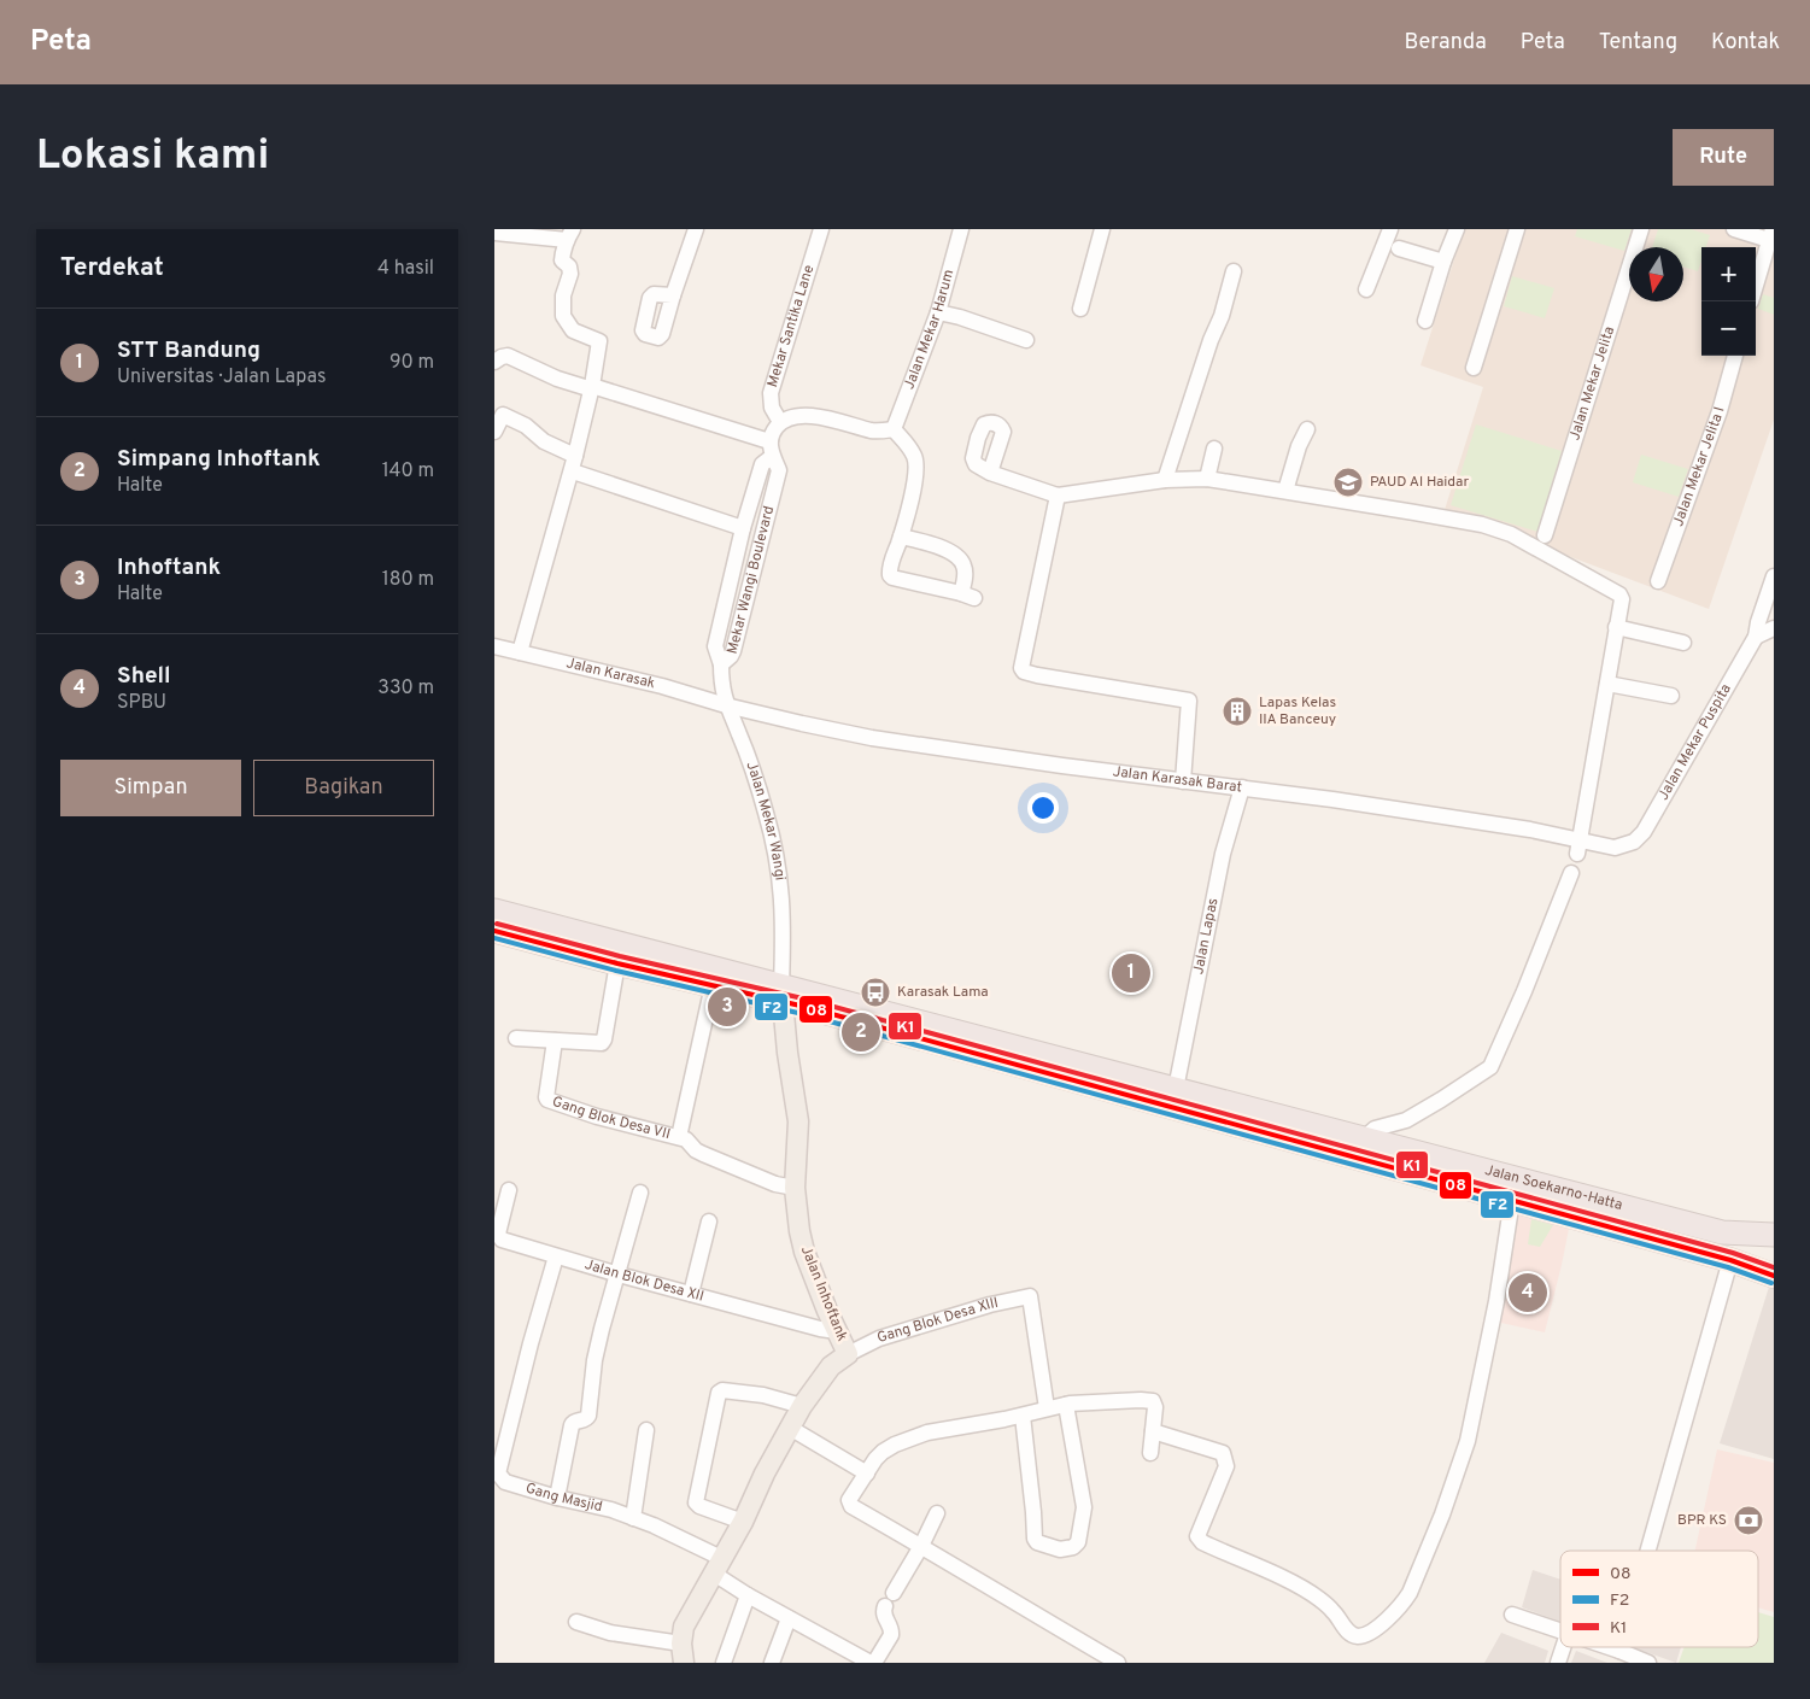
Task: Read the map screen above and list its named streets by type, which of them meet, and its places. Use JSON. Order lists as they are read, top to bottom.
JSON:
{
  "streets": {
    "highway": ["Jalan Soekarno-Hatta"],
    "main road": ["Jalan Inhoftank"],
    "street": [
      "Mekar Santika Lane",
      "Jalan Mekar Harum",
      "Jalan Mekar Jelita",
      "Jalan Mekar Jelita I",
      "Mekar Wangi Boulevard",
      "Jalan Karasak",
      "Jalan Mekar Puspita",
      "Jalan Karasak Barat",
      "Jalan Mekar Wangi",
      "Jalan Lapas",
      "Gang Blok Desa VII",
      "Jalan Blok Desa XII",
      "Gang Blok Desa XIII",
      "Gang Masjid"
    ]
  },
  "crossings": [
    ["Mekar Santika Lane", "Mekar Wangi Boulevard"],
    ["Mekar Wangi Boulevard", "Jalan Mekar Wangi"],
    ["Jalan Karasak", "Jalan Karasak Barat"],
    ["Jalan Karasak", "Jalan Mekar Wangi"],
    ["Jalan Mekar Puspita", "Jalan Karasak Barat"],
    ["Jalan Karasak Barat", "Jalan Mekar Wangi"],
    ["Jalan Karasak Barat", "Jalan Lapas"],
    ["Jalan Mekar Wangi", "Jalan Soekarno-Hatta"],
    ["Jalan Mekar Wangi", "Jalan Inhoftank"],
    ["Jalan Lapas", "Jalan Soekarno-Hatta"],
    ["Gang Blok Desa VII", "Jalan Inhoftank"],
    ["Jalan Soekarno-Hatta", "Jalan Inhoftank"],
    ["Jalan Blok Desa XII", "Jalan Inhoftank"],
    ["Jalan Blok Desa XII", "Gang Masjid"],
    ["Jalan Inhoftank", "Gang Blok Desa XIII"],
    ["Jalan Inhoftank", "Gang Masjid"]
  ],
  "places": {
    "school or university": ["PAUD Al Haidar"],
    "building": ["Lapas Kelas IIA Banceuy"],
    "bus stop": ["Karasak Lama"],
    "bank": ["BPR KS"]
  },
  "lines": ["transit line K1", "transit line 08", "transit line F2"],
  "legend": ["08", "F2", "K1"],
  "north": "bottom",
  "page": {
    "header": "Peta",
    "nav": [
      "Beranda",
      "Peta",
      "Tentang",
      "Kontak"
    ],
    "buttons": [
      "Rute",
      ["Simpan", "Bagikan"]
    ],
    "title": "Lokasi kami",
    "heading": ["Terdekat", "4 hasil"],
    "map_buttons": ["+", "−"],
    "list": [
      {
        "mark": "1",
        "name": "STT Bandung",
        "note": "Universitas · Jalan Lapas",
        "value": "90 m"
      },
      {
        "mark": "2",
        "name": "Simpang Inhoftank",
        "note": "Halte",
        "value": "140 m"
      },
      {
        "mark": "3",
        "name": "Inhoftank",
        "note": "Halte",
        "value": "180 m"
      },
      {
        "mark": "4",
        "name": "Shell",
        "note": "SPBU",
        "value": "330 m"
      }
    ],
    "pins": [
      "1",
      "3",
      "2",
      "4"
    ]
  }
}
